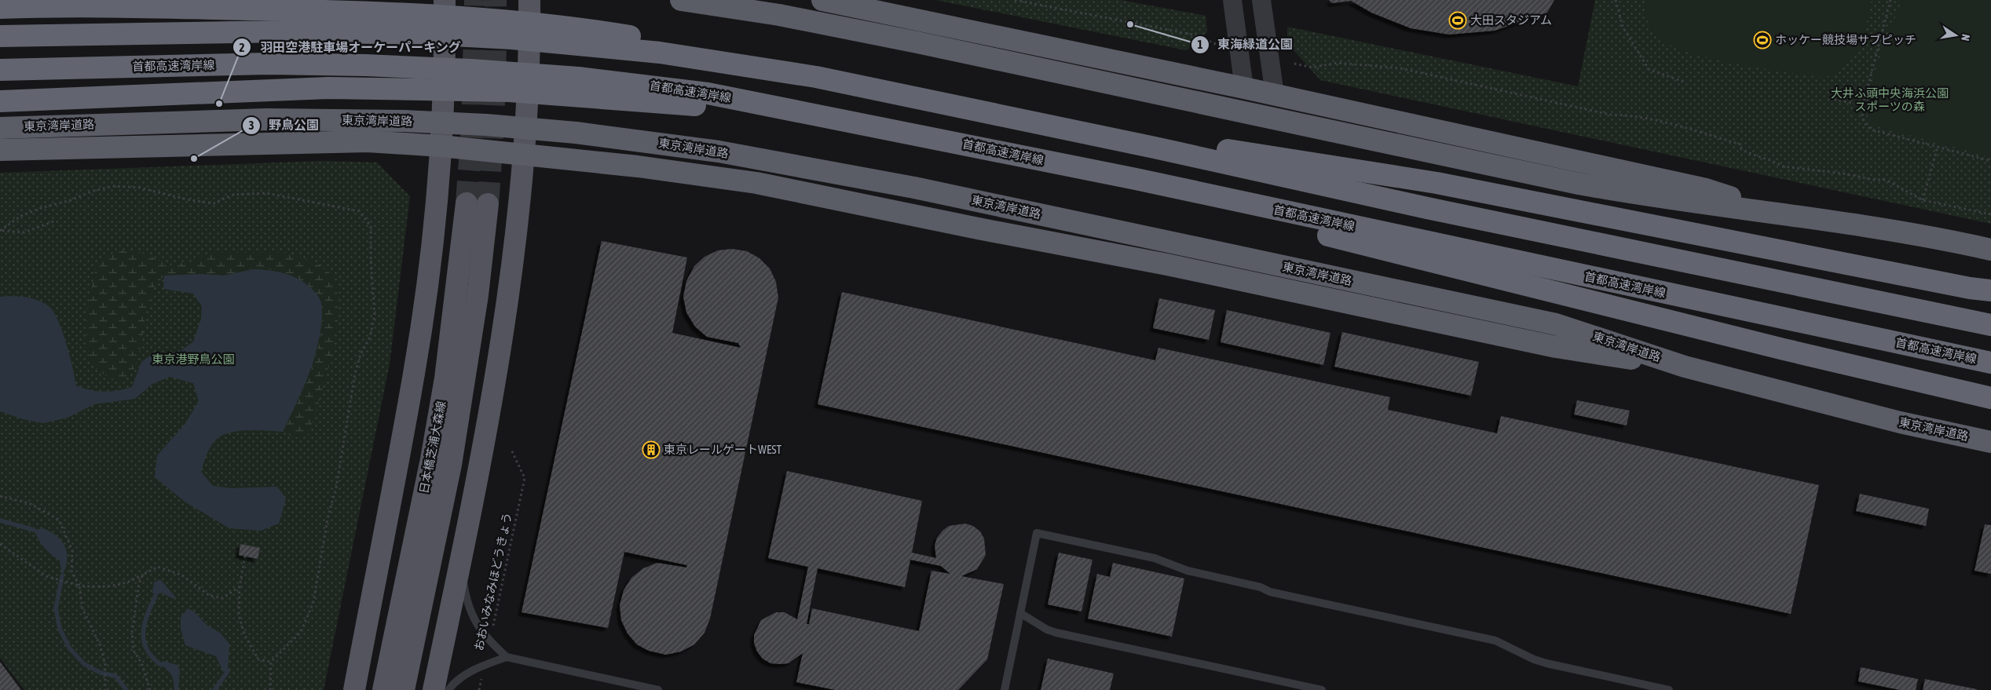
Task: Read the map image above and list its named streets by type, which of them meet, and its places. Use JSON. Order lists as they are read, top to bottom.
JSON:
{
  "streets": {
    "highway": ["首都高速湾岸線", "東京湾岸道路"],
    "main road": ["日本橋芝浦大森線"],
    "path": ["おおいみなみほどうきょう"]
  },
  "parks": ["大井ふ頭中央海浜公園 スポーツの森", "東京港野鳥公園"],
  "places": {
    "sports": ["大田スタジアム", "ホッケー競技場サブピッチ"],
    "other": ["東海緑道公園", "羽田空港駐車場オーケーパーキング", "野鳥公園"],
    "building": ["東京レールゲートWEST"]
  },
  "north": "right"
}
